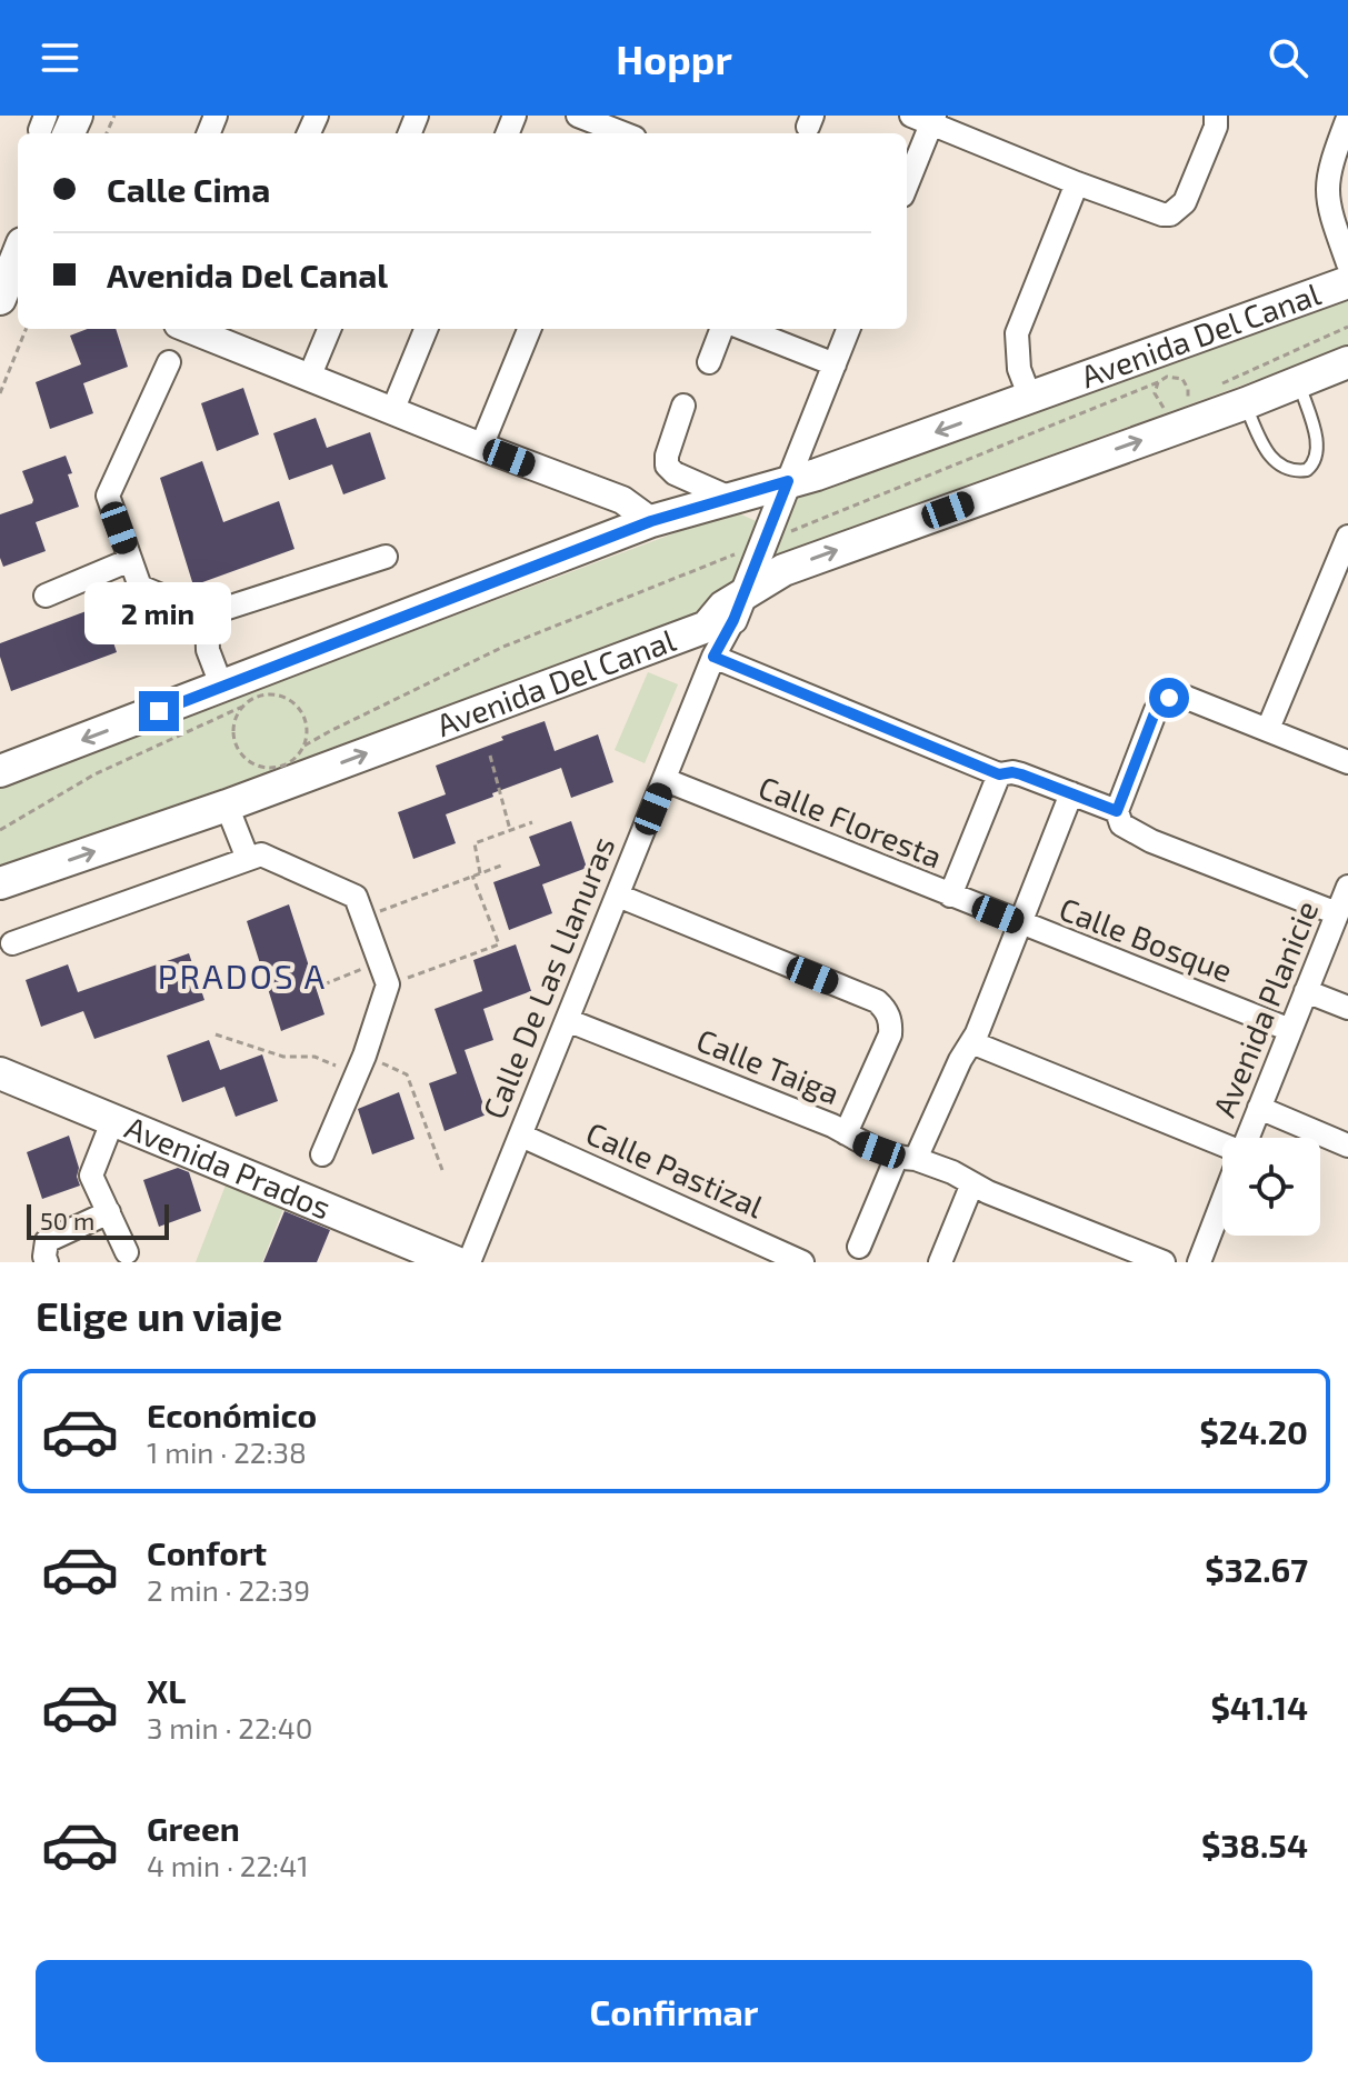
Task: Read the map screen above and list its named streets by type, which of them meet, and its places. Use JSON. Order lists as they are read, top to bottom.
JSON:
{
  "streets": {
    "main road": ["Avenida Del Canal", "Avenida Prados"],
    "street": [
      "Calle Floresta",
      "Calle Bosque",
      "Calle De Las Llanuras",
      "Avenida Planicie",
      "Calle Taiga",
      "Calle Pastizal"
    ]
  },
  "crossings": [
    ["Avenida Del Canal", "Calle De Las Llanuras"],
    ["Calle Floresta", "Calle De Las Llanuras"],
    ["Calle Bosque", "Avenida Planicie"],
    ["Calle De Las Llanuras", "Calle Taiga"],
    ["Calle De Las Llanuras", "Calle Pastizal"]
  ],
  "districts": ["PRADOS A"],
  "scale_bar": "50 m",
  "page": {
    "header": "Hoppr",
    "banner": ["Calle Cima", "Avenida Del Canal"],
    "bubble": "2 min",
    "scale": "50 m",
    "heading": "Elige un viaje",
    "list": [
      {
        "name": "Económico",
        "note": "1 min · 22:38",
        "value": "$24.20"
      },
      {
        "name": "Confort",
        "note": "2 min · 22:39",
        "value": "$32.67"
      },
      {
        "name": "XL",
        "note": "3 min · 22:40",
        "value": "$41.14"
      },
      {
        "name": "Green",
        "note": "4 min · 22:41",
        "value": "$38.54"
      }
    ],
    "buttons": "Confirmar"
  }
}
